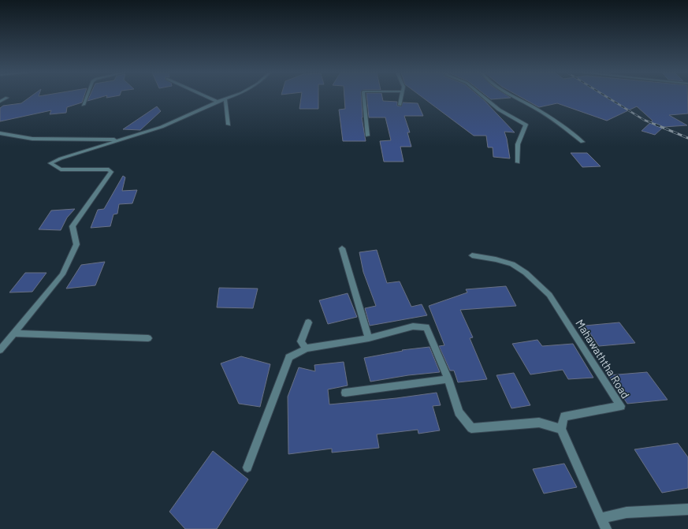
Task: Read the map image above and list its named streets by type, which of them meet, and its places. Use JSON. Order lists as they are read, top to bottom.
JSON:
{
  "streets": {
    "street": ["Mahawaththa Road"]
  }
}
